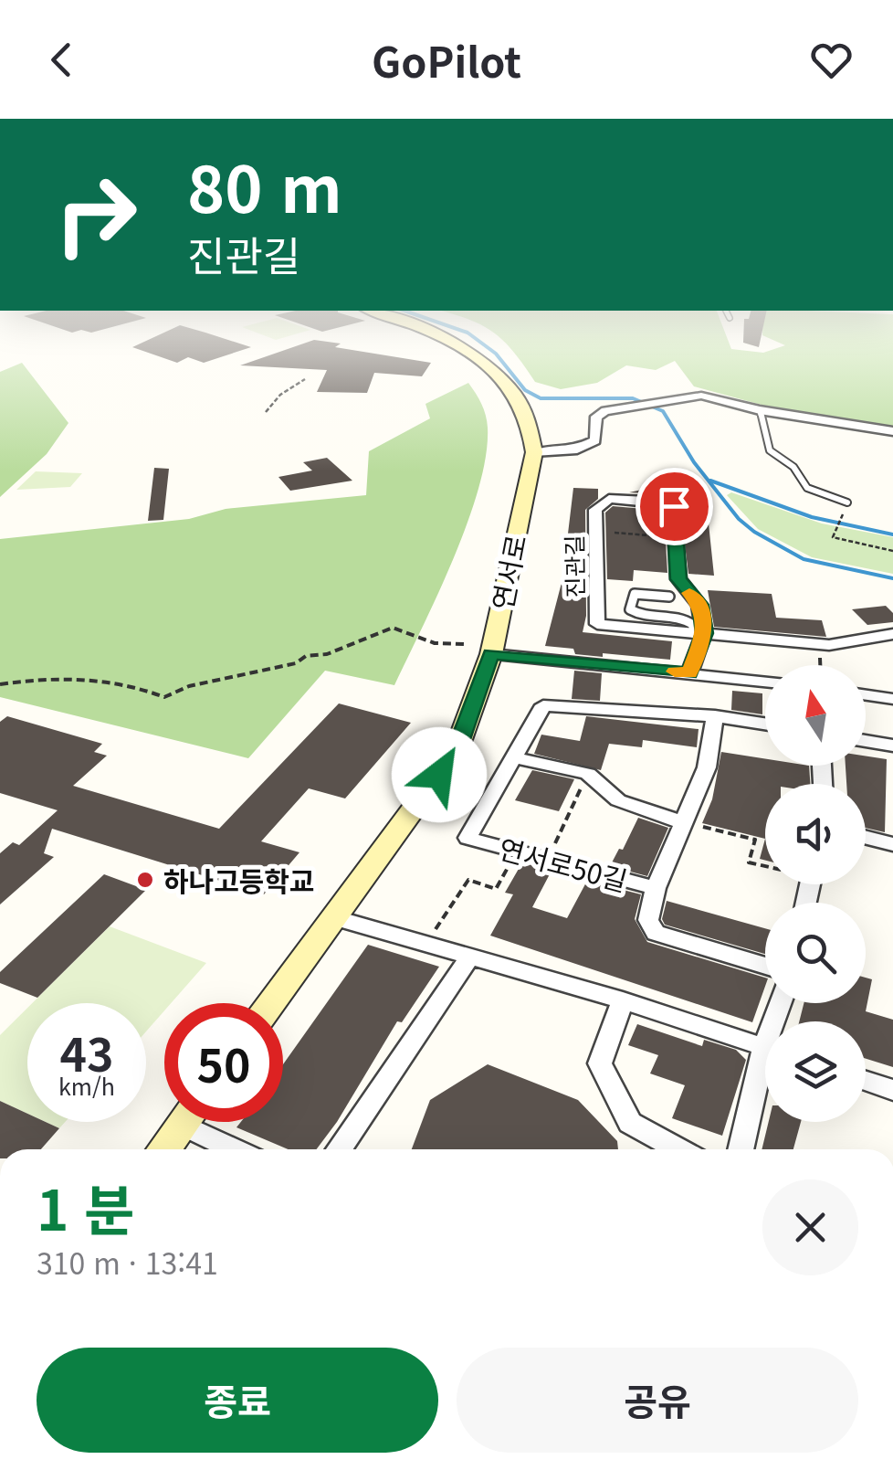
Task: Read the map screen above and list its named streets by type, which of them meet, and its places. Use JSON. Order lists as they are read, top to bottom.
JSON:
{
  "streets": {
    "main road": ["연서로"],
    "street": ["진관길", "연서로50길"]
  },
  "places": ["하나고등학교"],
  "north": "top",
  "page": {
    "header": "GoPilot",
    "turn": ["80 m", "진관길"],
    "speed": "43 km/h",
    "limit": "50",
    "heading": ["1 분", "310 m · 13:41"],
    "buttons": ["종료", "공유"]
  }
}
